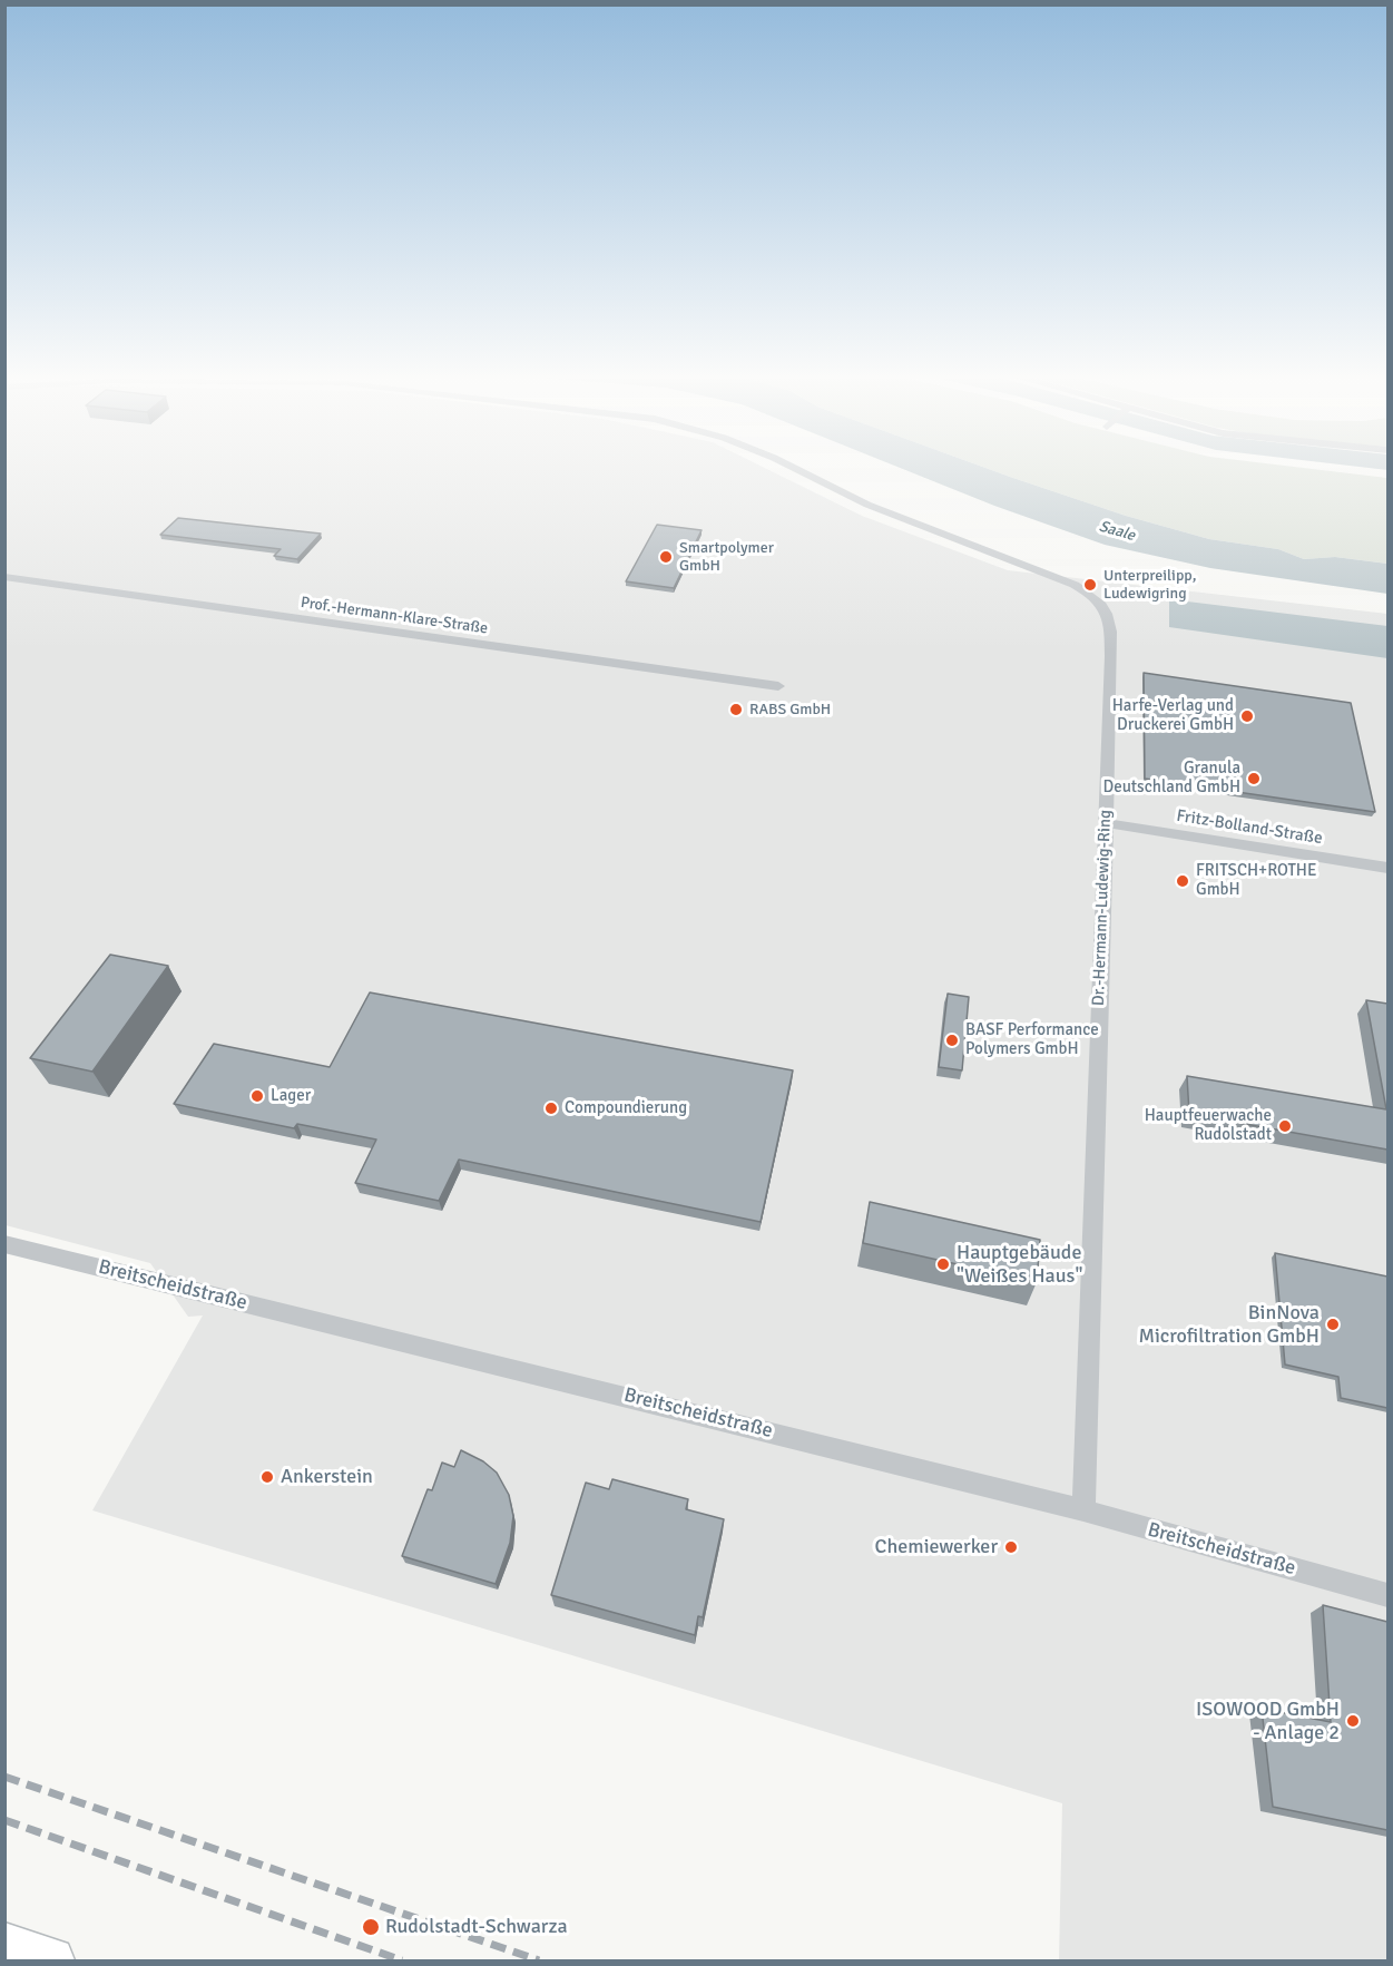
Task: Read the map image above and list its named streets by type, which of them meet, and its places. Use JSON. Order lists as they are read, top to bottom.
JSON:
{
  "streets": {
    "street": [
      "Prof.-Hermann-Klare-Straße",
      "Fritz-Bolland-Straße",
      "Dr.-Hermann-Ludewig-Ring",
      "Breitscheidstraße"
    ]
  },
  "crossings": [
    ["Fritz-Bolland-Straße", "Dr.-Hermann-Ludewig-Ring"],
    ["Dr.-Hermann-Ludewig-Ring", "Breitscheidstraße"]
  ],
  "water": ["Saale"],
  "places": [
    "Smartpolymer GmbH",
    "Unterpreilipp, Ludewigring",
    "RABS GmbH",
    "Harfe-Verlag und Druckerei GmbH",
    "Granula Deutschland GmbH",
    "FRITSCH+ROTHE GmbH",
    "BASF Performance Polymers GmbH",
    "Lager",
    "Compoundierung",
    "Hauptfeuerwache Rudolstadt",
    "Hauptgebäude \"Weißes Haus\"",
    "BinNova Microfiltration GmbH",
    "Ankerstein",
    "Chemiewerker",
    "ISOWOOD GmbH - Anlage 2",
    "Rudolstadt-Schwarza"
  ]
}
